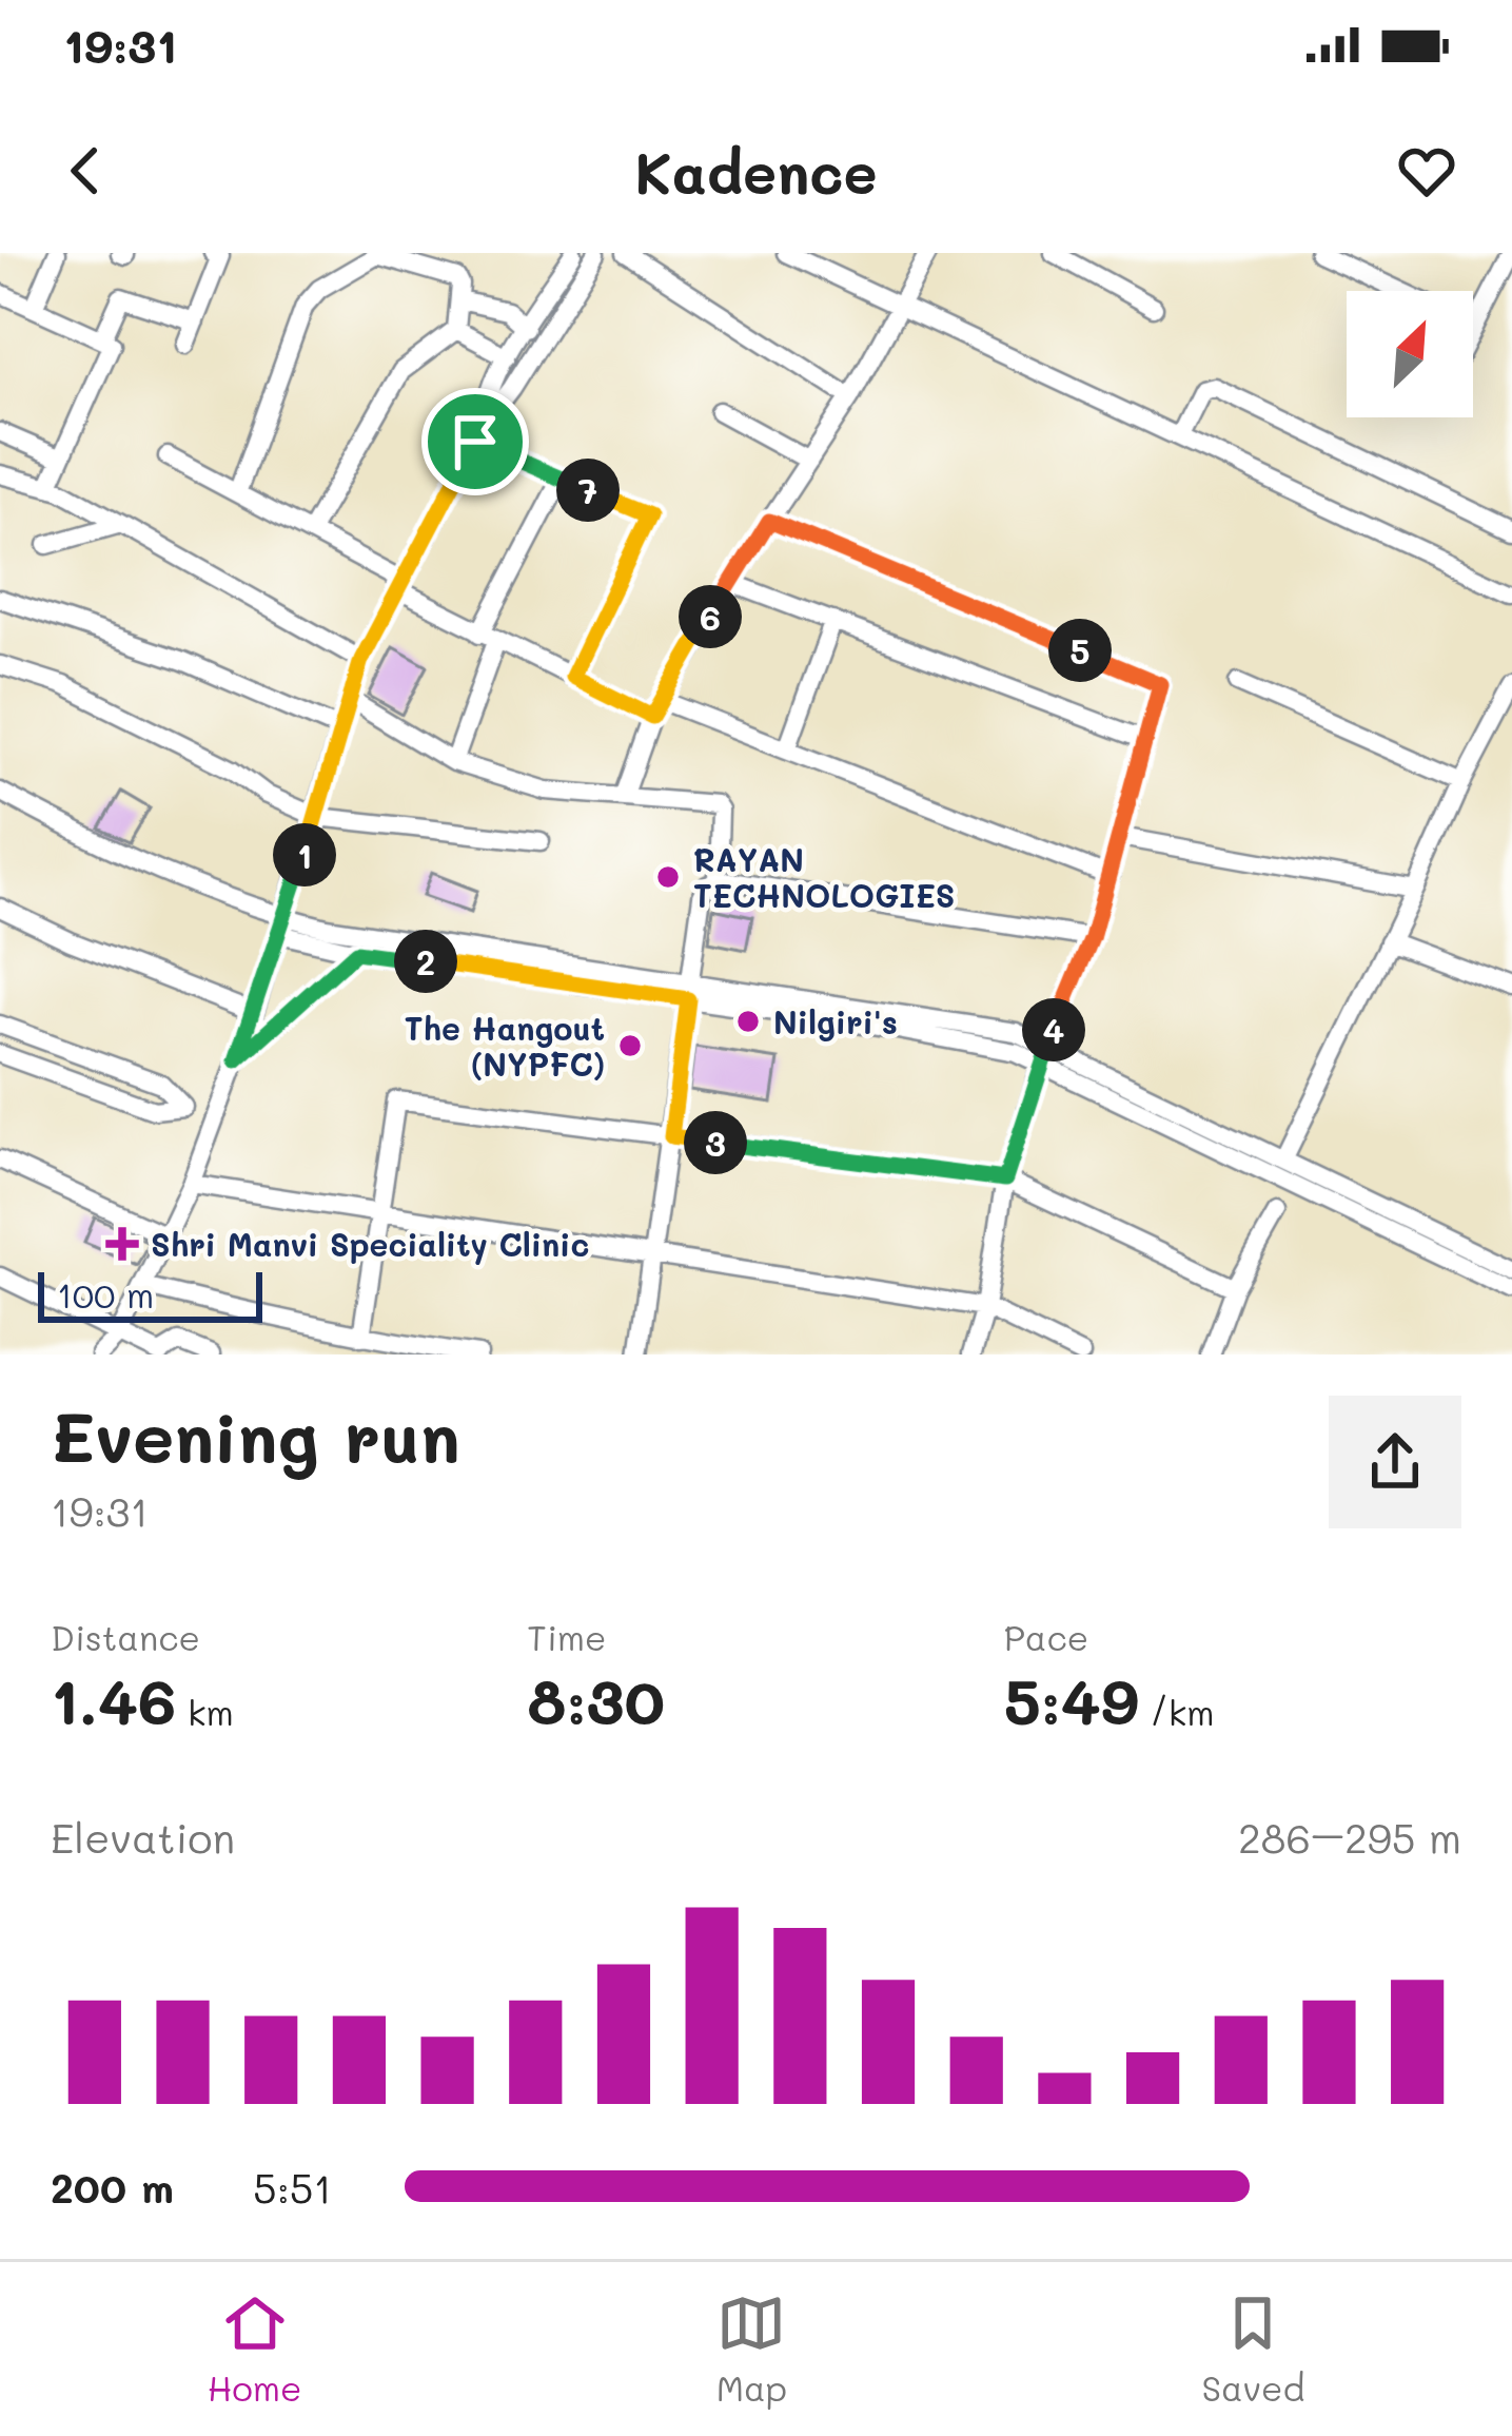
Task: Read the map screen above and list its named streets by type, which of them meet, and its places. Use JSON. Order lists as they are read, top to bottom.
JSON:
{
  "places": {
    "other": ["RAYAN TECHNOLOGIES", "Nilgiri's", "The Hangout (NYPFC)"],
    "health": ["Shri Manvi Speciality Clinic"]
  },
  "scale_bar": "100 m",
  "north": "top right",
  "page": {
    "status": "19:31",
    "header": "Kadence",
    "pins": [
      "7",
      "6",
      "5",
      "1",
      "2",
      "4",
      "3"
    ],
    "scale": "100 m",
    "heading": ["Evening run", "19:31"],
    "stats": [
      ["Distance", "1.46 km"],
      ["Time", "8:30"],
      ["Pace", "5:49 /km"]
    ],
    "chart": ["Elevation", "286–295 m"],
    "list": [
      {
        "name": "200 m",
        "note": "5:51"
      }
    ],
    "tabs": ["Home", "Map", "Saved"]
  }
}
